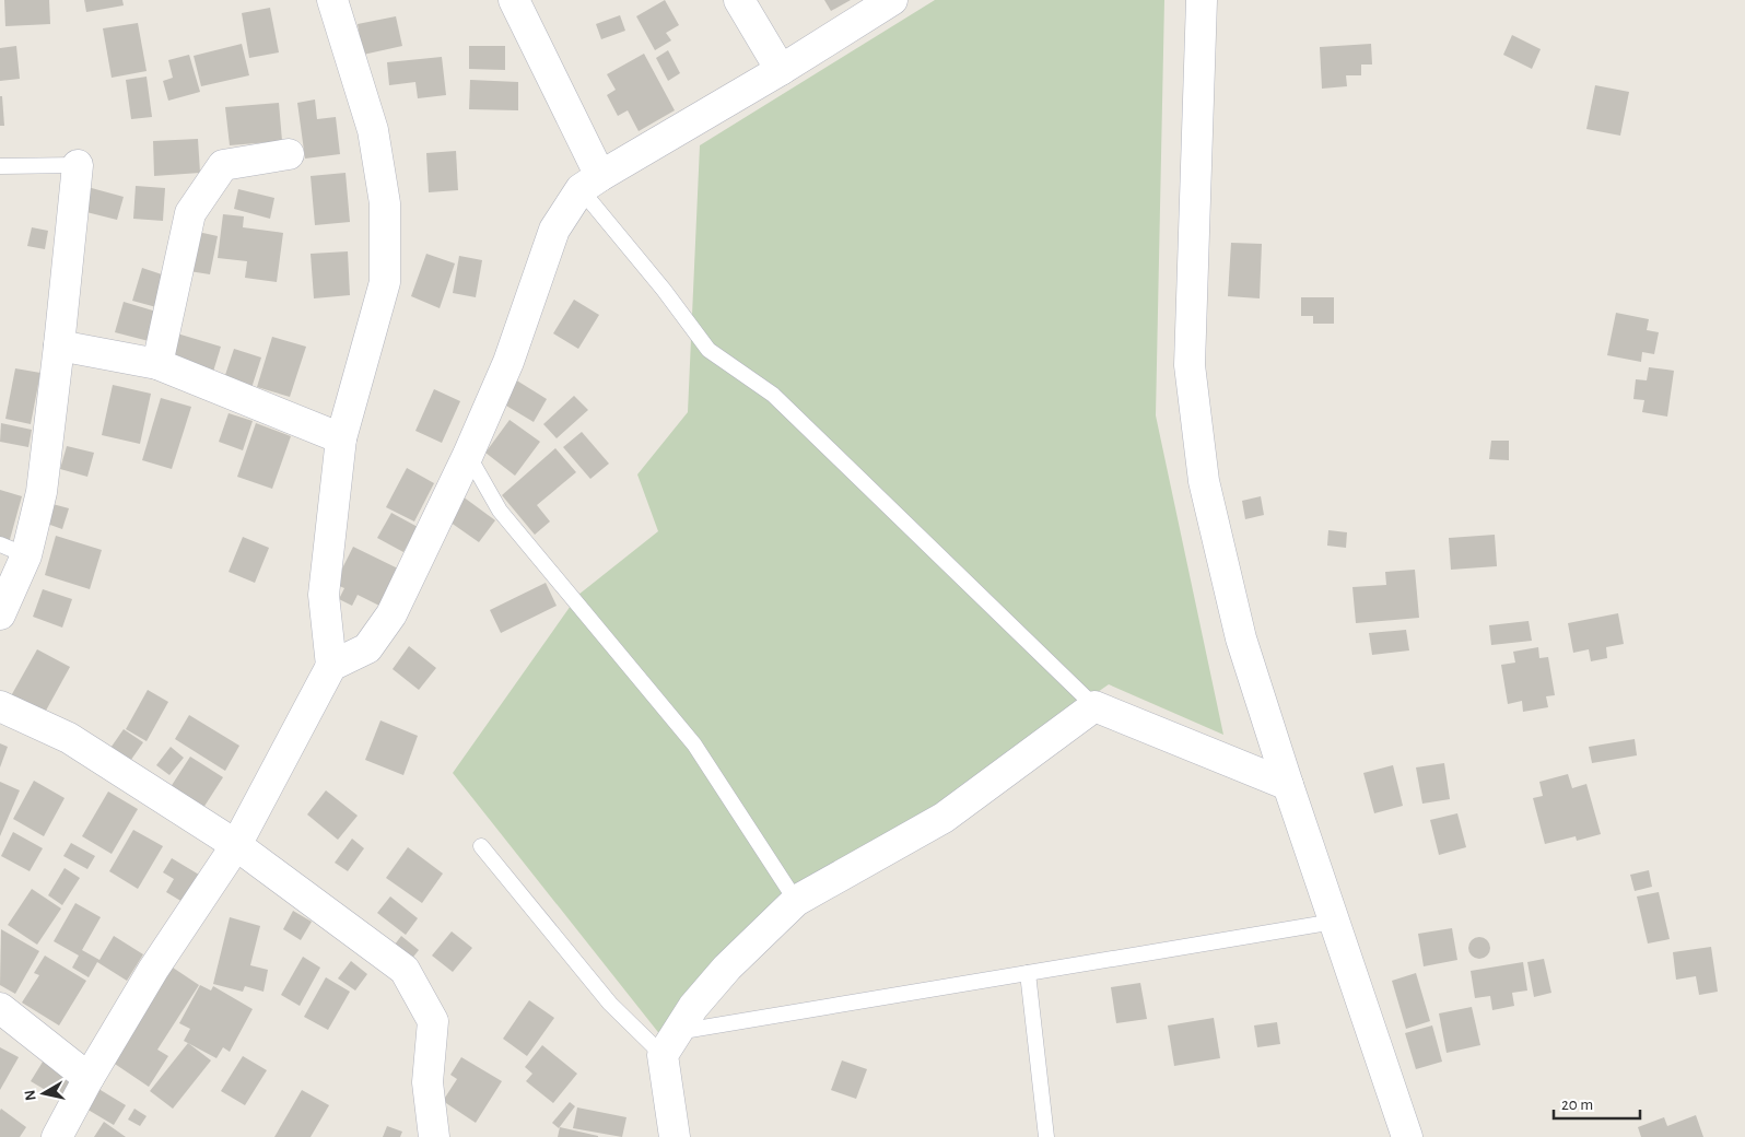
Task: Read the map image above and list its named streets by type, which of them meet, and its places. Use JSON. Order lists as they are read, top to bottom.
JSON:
{
  "scale_bar": "20 m",
  "north": "left"
}
